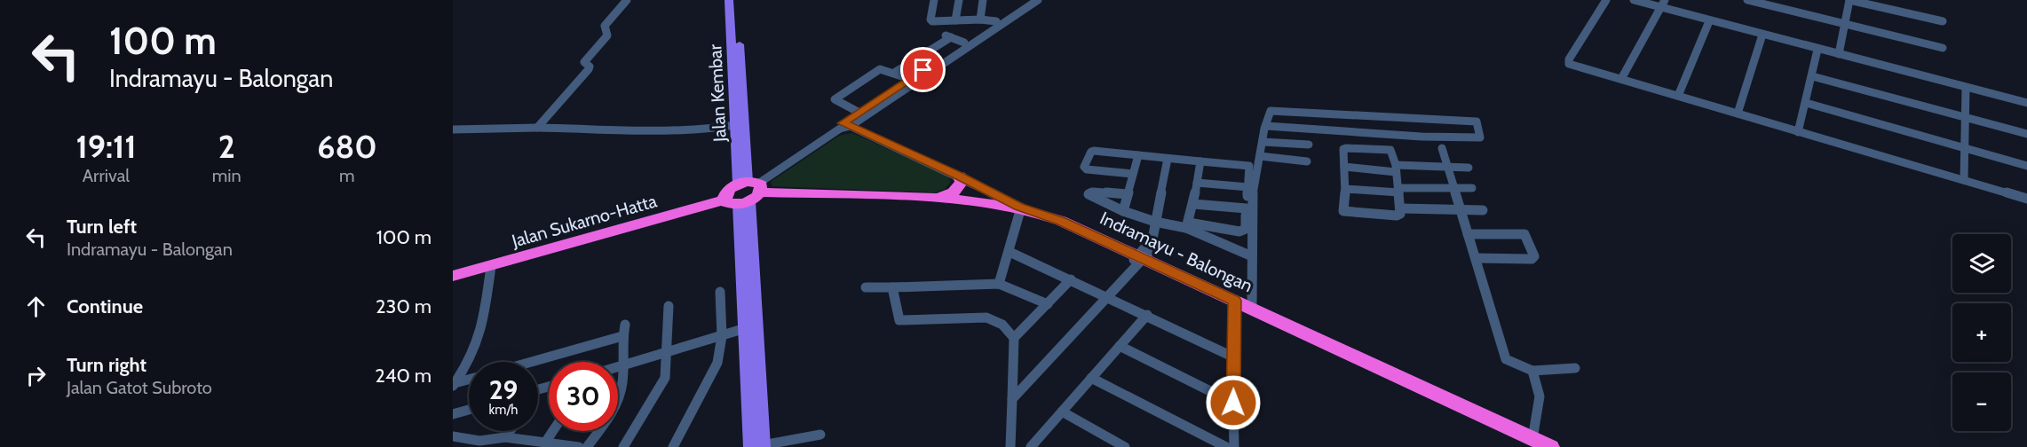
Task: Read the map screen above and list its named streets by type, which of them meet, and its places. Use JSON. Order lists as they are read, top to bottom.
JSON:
{
  "streets": {
    "highway": ["Jalan Sukarno-Hatta", "Indramayu - Balongan"],
    "main road": ["Jalan Kembar"]
  },
  "crossings": [
    ["Jalan Kembar", "Jalan Sukarno-Hatta"],
    ["Jalan Kembar", "Indramayu - Balongan"],
    ["Jalan Sukarno-Hatta", "Indramayu - Balongan"]
  ],
  "page": {
    "turn": ["100 m", "Indramayu - Balongan"],
    "eta": [
      "19:11",
      "Arrival",
      "2",
      "min",
      "680",
      "m"
    ],
    "list": [
      {
        "name": "Turn left",
        "note": "Indramayu - Balongan",
        "value": "100 m"
      },
      {
        "name": "Continue",
        "value": "230 m"
      },
      {
        "name": "Turn right",
        "note": "Jalan Gatot Subroto",
        "value": "240 m"
      }
    ],
    "map_buttons": ["+", "−"],
    "speed": "29 km/h",
    "limit": "30"
  }
}
